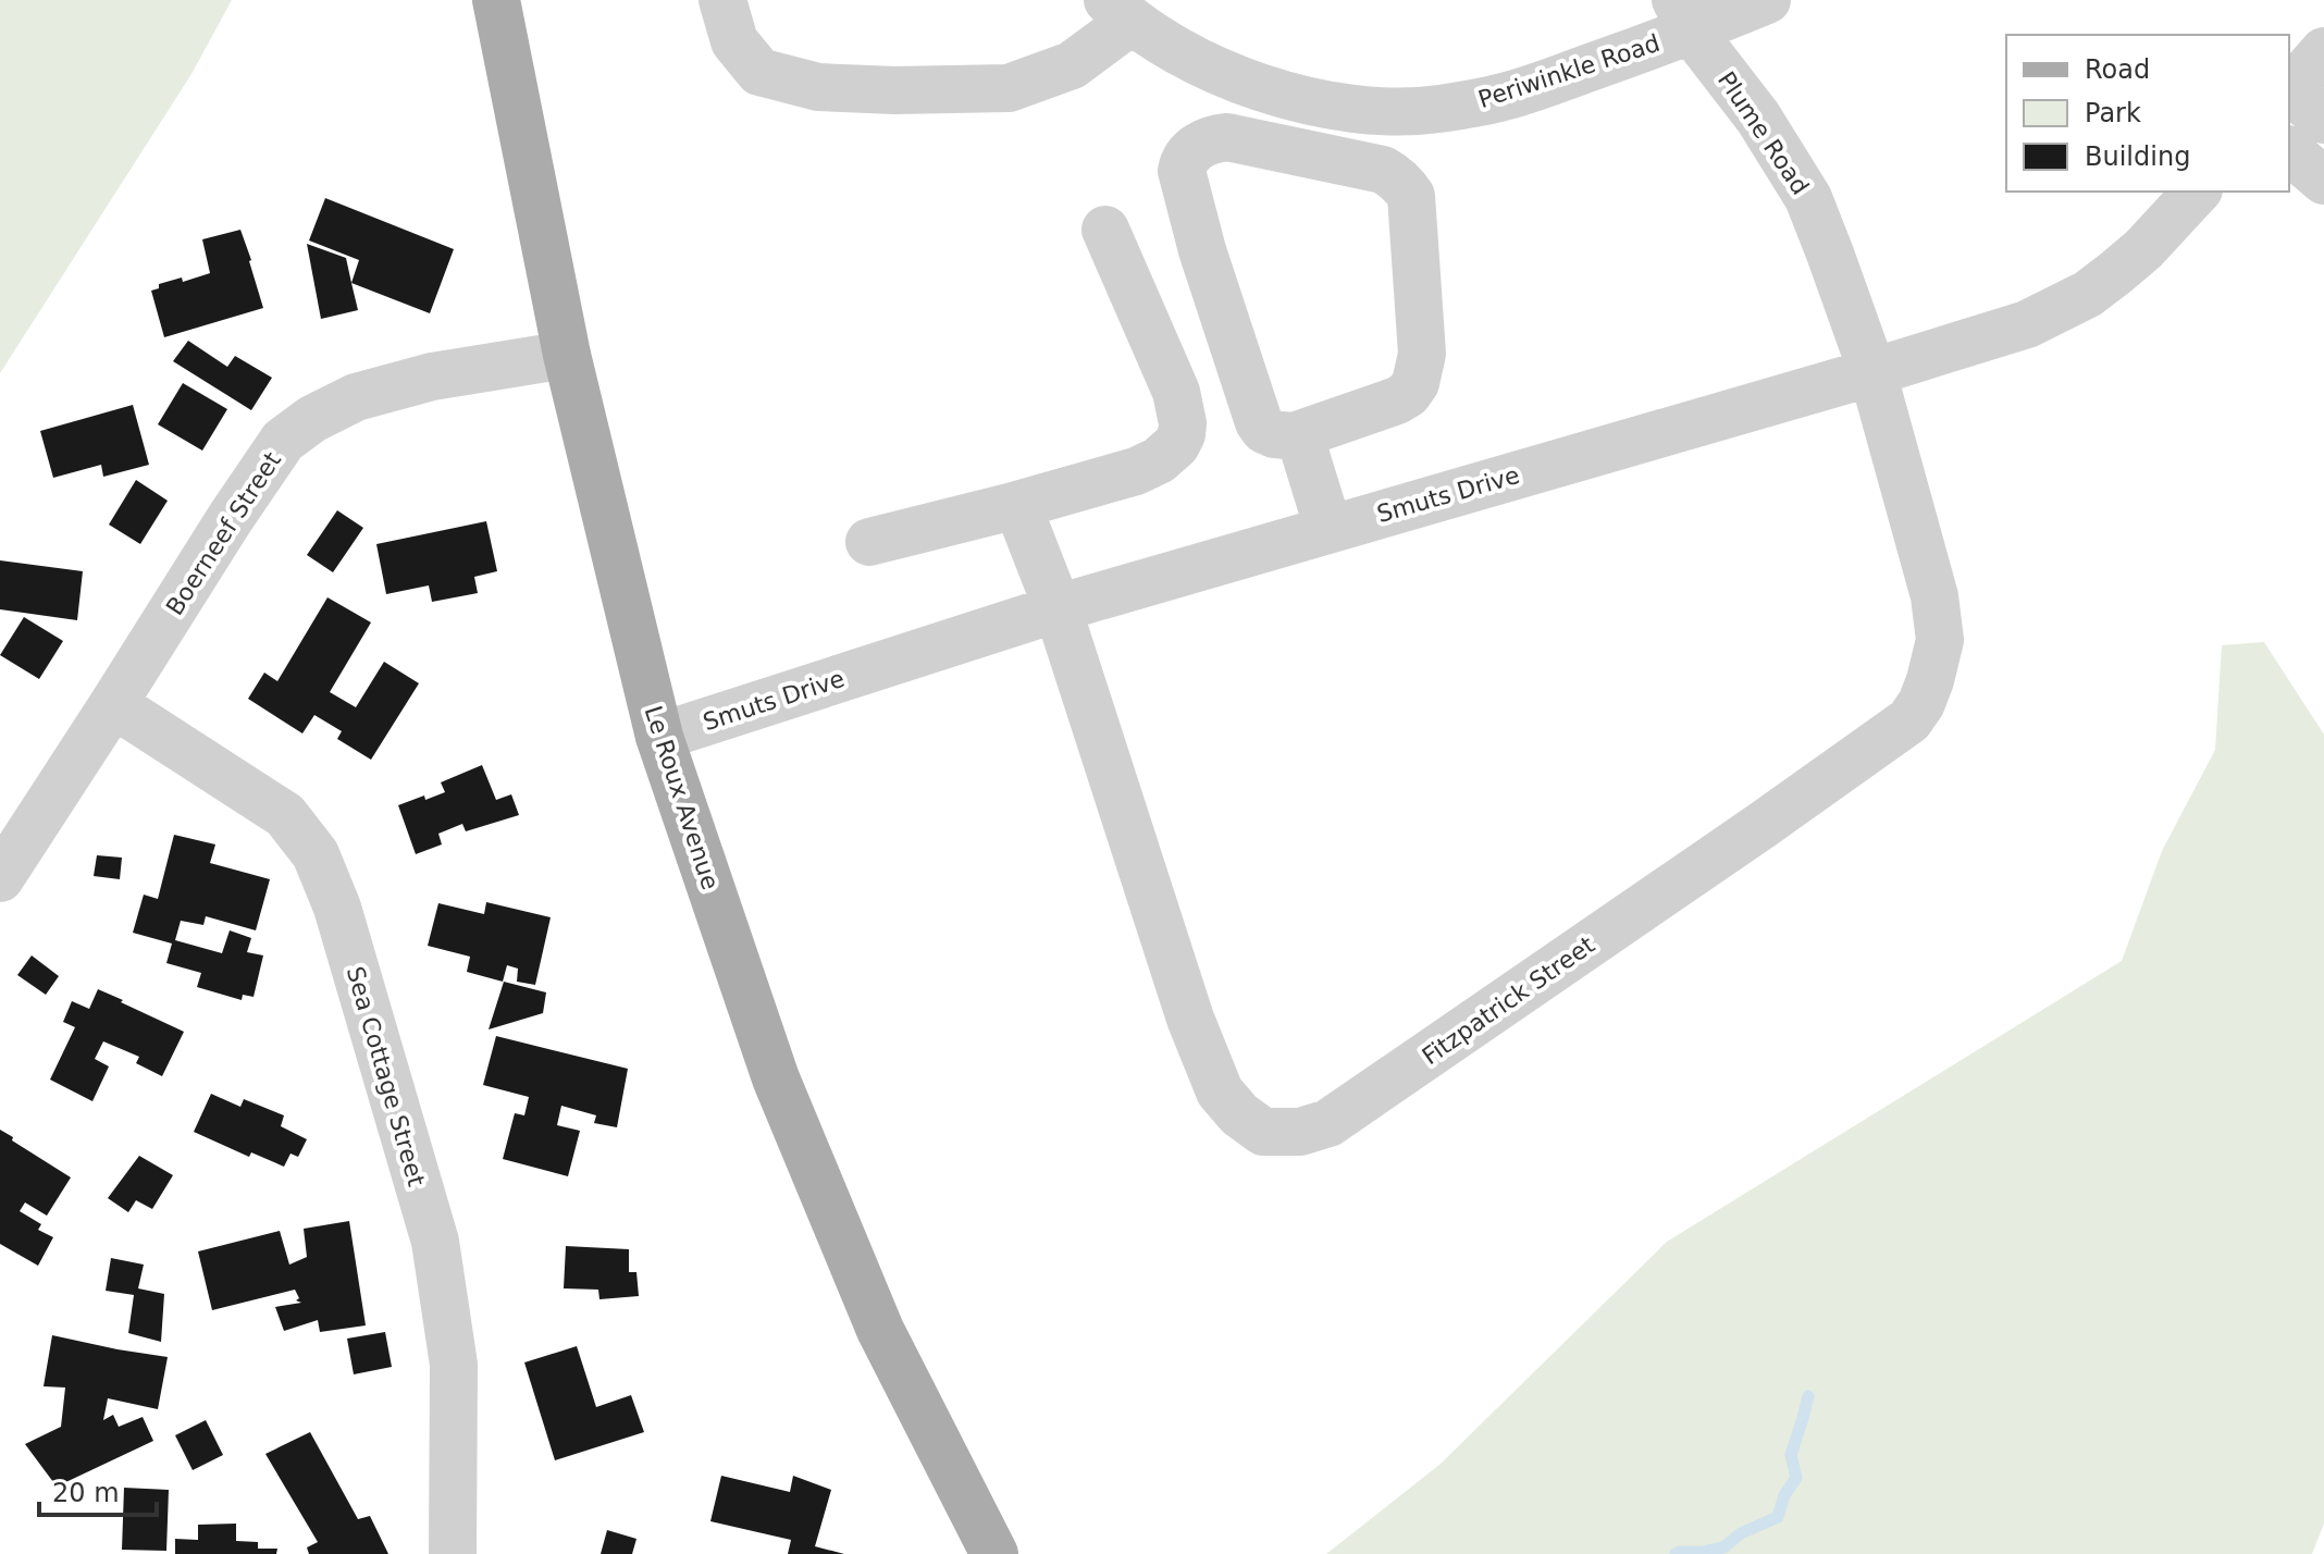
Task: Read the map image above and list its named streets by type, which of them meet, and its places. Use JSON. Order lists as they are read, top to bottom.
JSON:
{
  "streets": {
    "main road": ["Le Roux Avenue"],
    "street": [
      "Periwinkle Road",
      "Plume Road",
      "Smuts Drive",
      "Boerneef Street",
      "Fitzpatrick Street",
      "Sea Cottage Street"
    ]
  },
  "crossings": [
    ["Periwinkle Road", "Plume Road"],
    ["Plume Road", "Smuts Drive"],
    ["Plume Road", "Fitzpatrick Street"],
    ["Smuts Drive", "Le Roux Avenue"],
    ["Smuts Drive", "Fitzpatrick Street"],
    ["Boerneef Street", "Le Roux Avenue"],
    ["Boerneef Street", "Sea Cottage Street"]
  ],
  "legend": ["Road", "Park", "Building"],
  "scale_bar": "20 m"
}
